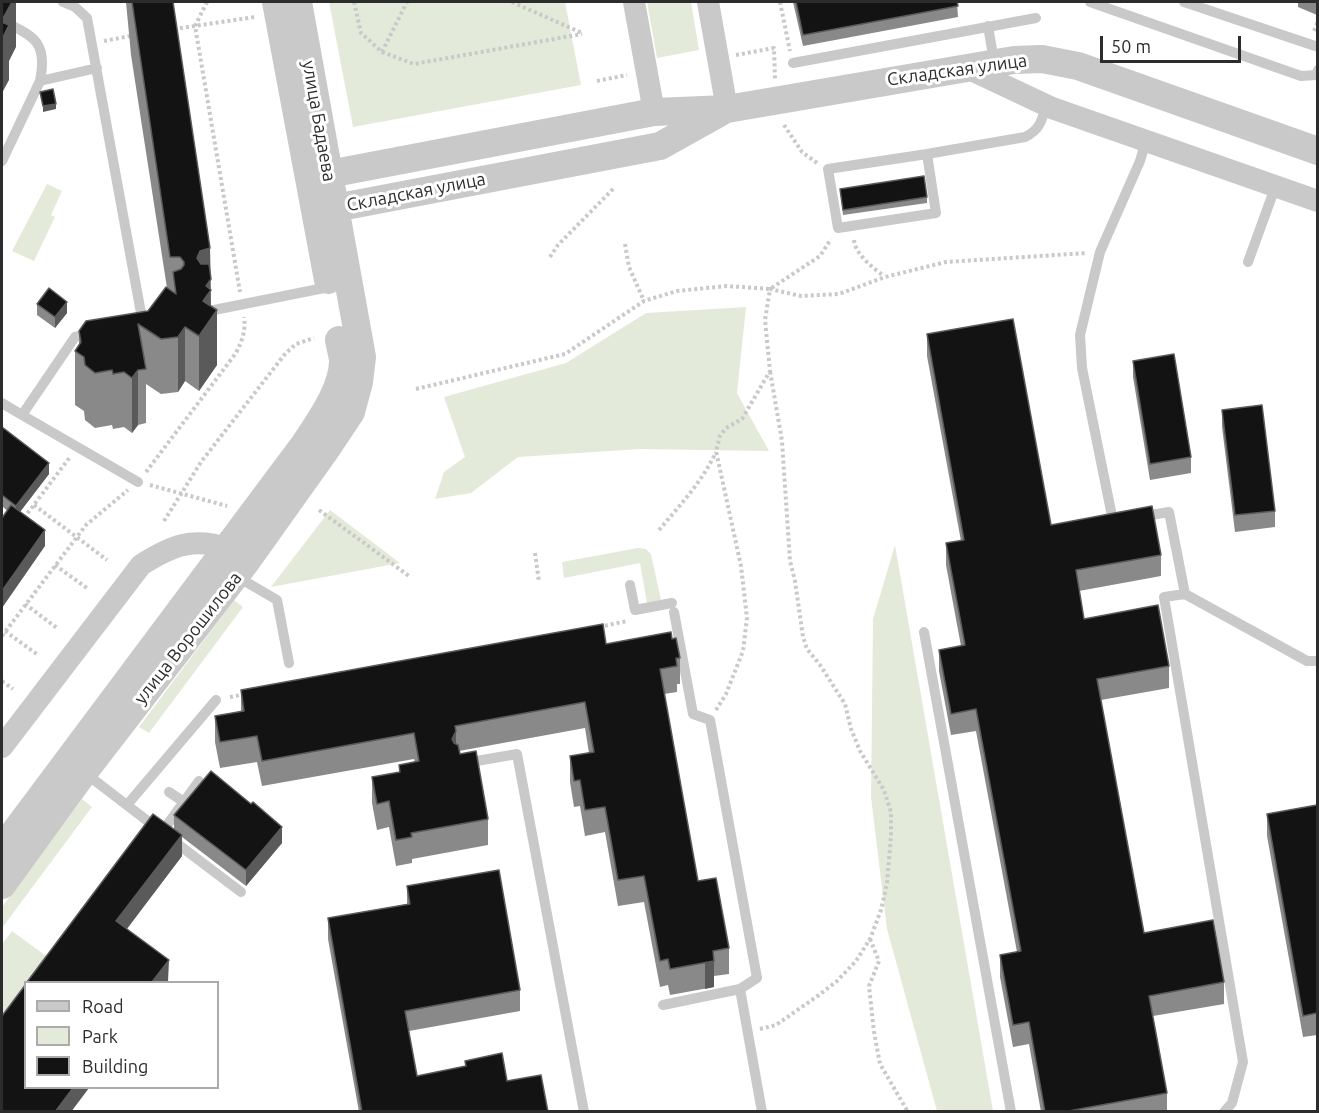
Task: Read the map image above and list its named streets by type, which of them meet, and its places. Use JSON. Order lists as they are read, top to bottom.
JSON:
{
  "streets": {
    "street": ["Складская улица", "улица Бадаева", "улица Ворошилова"]
  },
  "crossings": [
    ["Складская улица", "улица Бадаева"],
    ["улица Бадаева", "улица Ворошилова"]
  ],
  "legend": ["Road", "Park", "Building"],
  "scale_bar": "50 m"
}
